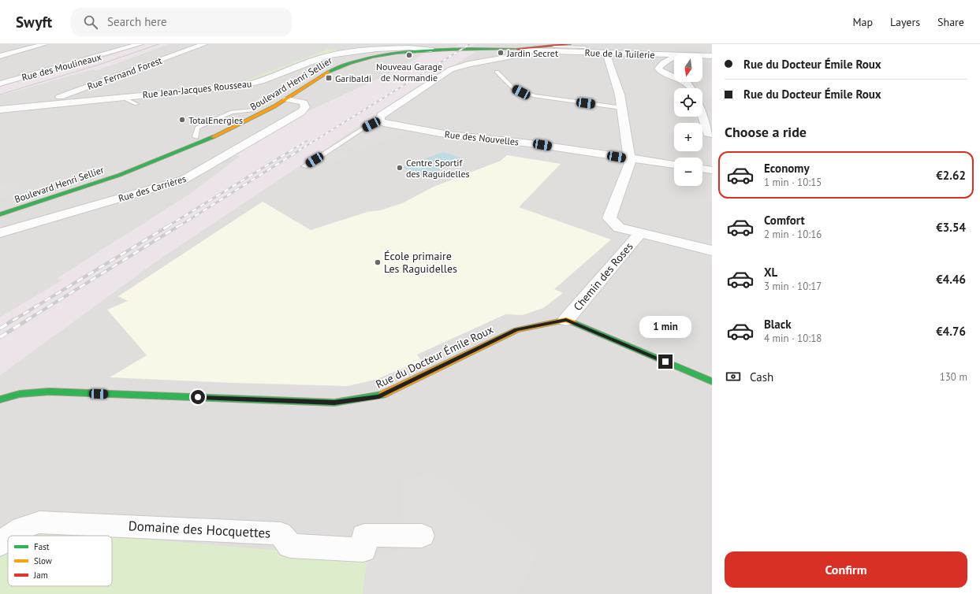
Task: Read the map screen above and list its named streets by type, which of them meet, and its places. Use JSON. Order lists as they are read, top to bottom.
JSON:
{
  "streets": {
    "main road": ["Boulevard Henri Sellier", "Rue du Docteur Émile Roux"],
    "street": [
      "Rue de la Tuilerie",
      "Rue des Moulineaux",
      "Rue Fernand Forest",
      "Rue Jean-Jacques Rousseau",
      "Rue des Nouvelles",
      "Rue des Carrières",
      "Chemin des Roses",
      "Domaine des Hocquettes"
    ]
  },
  "crossings": [
    ["Rue de la Tuilerie", "Boulevard Henri Sellier"],
    ["Rue Fernand Forest", "Rue Jean-Jacques Rousseau"],
    ["Boulevard Henri Sellier", "Rue Jean-Jacques Rousseau"],
    ["Boulevard Henri Sellier", "Rue des Carrières"],
    ["Rue des Nouvelles", "Chemin des Roses"],
    ["Chemin des Roses", "Rue du Docteur Émile Roux"]
  ],
  "places": {
    "other": [
      "Jardin Secret",
      "Nouveau Garage de Normandie",
      "TotalEnergies",
      "Centre Sportif des Raguidelles",
      "École primaire Les Raguidelles"
    ],
    "transit": ["Garibaldi"]
  },
  "legend": ["Fast", "Slow", "Jam"],
  "north": "bottom",
  "page": {
    "header": "Swyft",
    "search": "Search here",
    "nav": ["Map", "Layers", "Share"],
    "banner": ["Rue du Docteur Émile Roux", "Rue du Docteur Émile Roux"],
    "map_buttons": ["+", "−"],
    "heading": "Choose a ride",
    "list": [
      {
        "name": "Economy",
        "note": "1 min · 10:15",
        "value": "€2.62"
      },
      {
        "name": "Comfort",
        "note": "2 min · 10:16",
        "value": "€3.54"
      },
      {
        "name": "XL",
        "note": "3 min · 10:17",
        "value": "€4.46"
      },
      {
        "name": "Black",
        "note": "4 min · 10:18",
        "value": "€4.76"
      }
    ],
    "bubble": "1 min",
    "pay": ["Cash", "130 m"],
    "buttons": "Confirm"
  }
}
